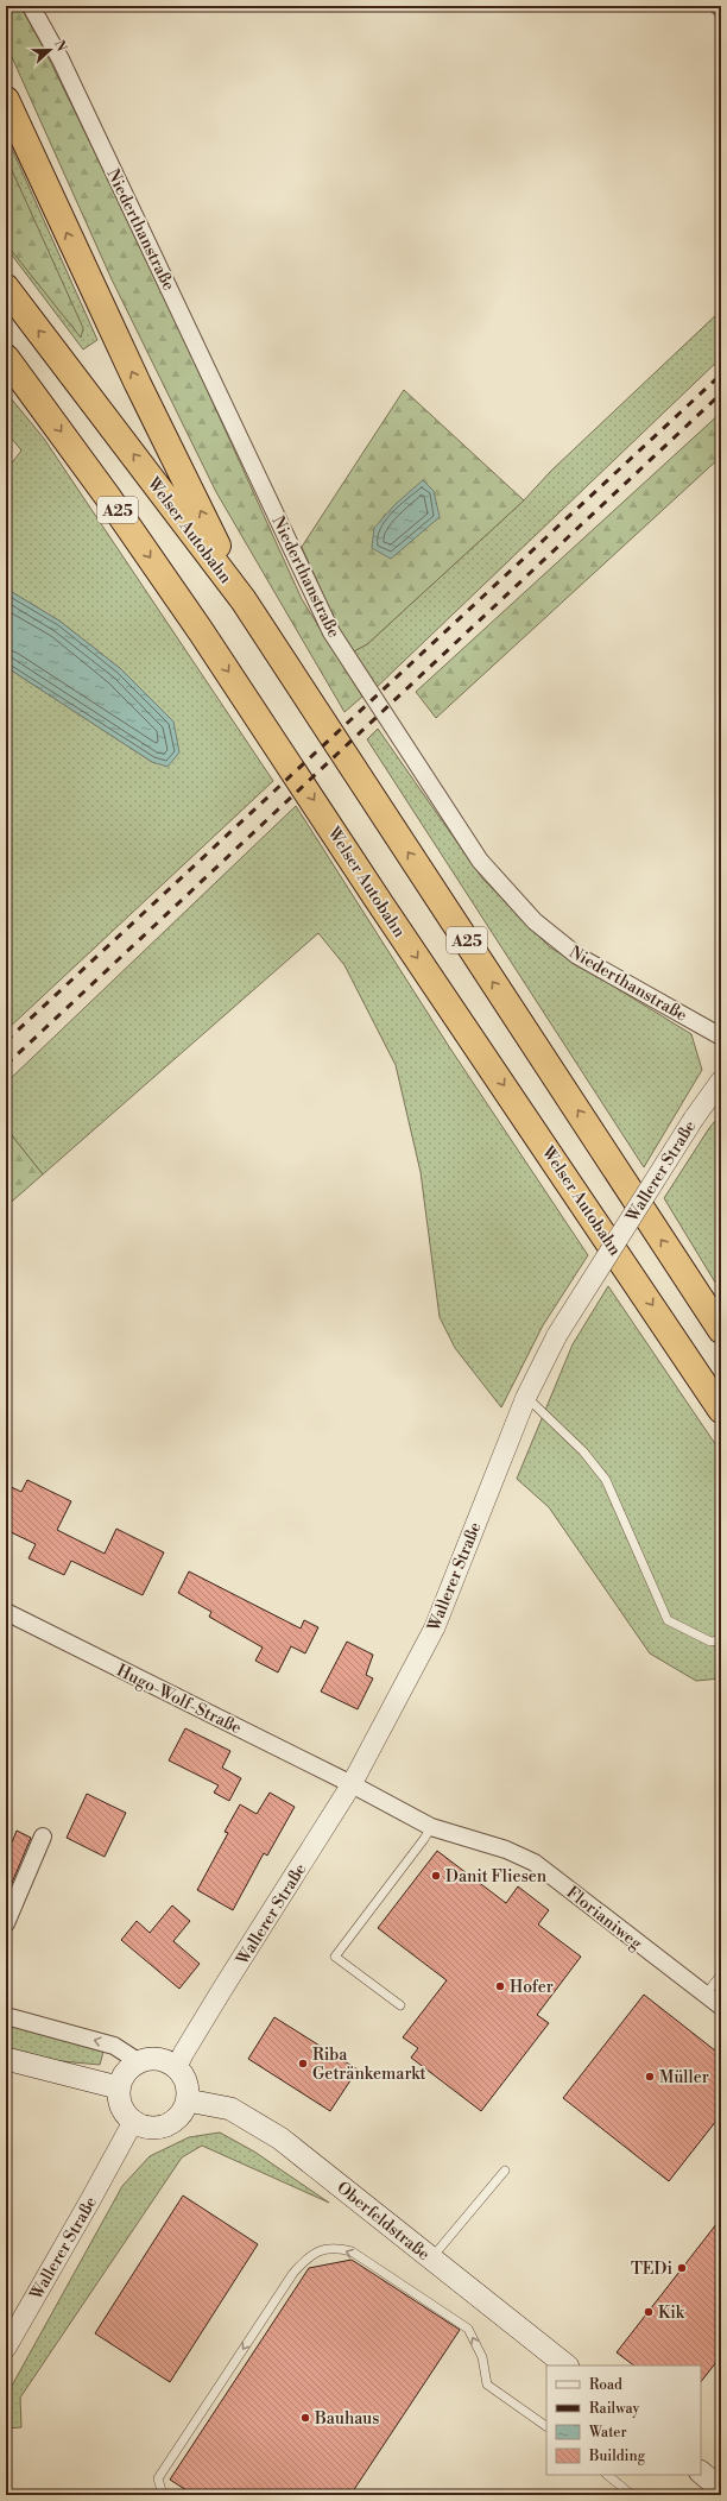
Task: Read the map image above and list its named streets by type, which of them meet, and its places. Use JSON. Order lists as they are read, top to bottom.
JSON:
{
  "streets": {
    "highway": ["A25", "Welser Autobahn"],
    "main road": ["Oberfeldstraße"],
    "street": [
      "Niederthanstraße",
      "Wallerer Straße",
      "Hugo-Wolf-Straße",
      "Florianiweg"
    ]
  },
  "crossings": [
    ["Wallerer Straße", "Hugo-Wolf-Straße"],
    ["Wallerer Straße", "Florianiweg"],
    ["Wallerer Straße", "Oberfeldstraße"],
    ["Hugo-Wolf-Straße", "Florianiweg"]
  ],
  "places": [
    "Danit Fliesen",
    "Hofer",
    "Riba Getränkemarkt",
    "Müller",
    "TEDi",
    "Kik",
    "Bauhaus"
  ],
  "legend": [
    "Road",
    "Railway",
    "Water",
    "Building"
  ],
  "north": "right"
}
